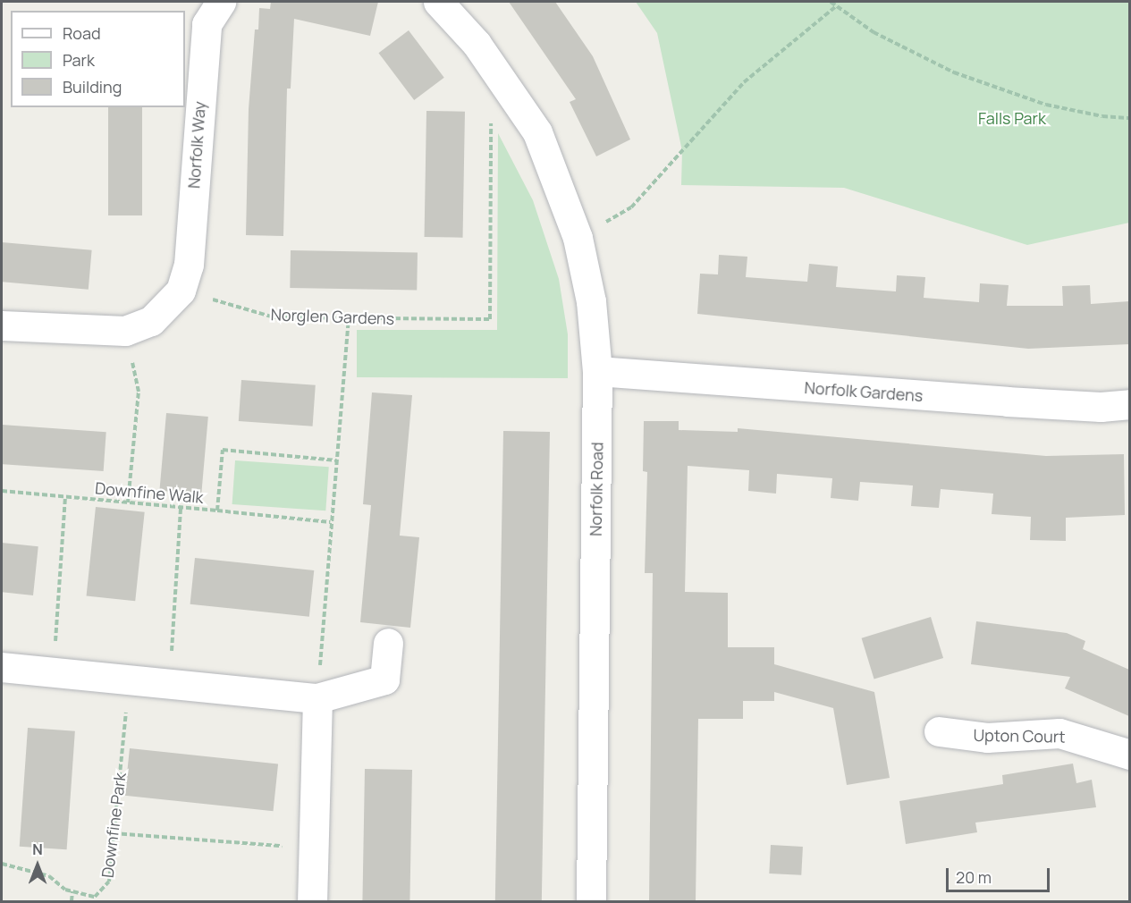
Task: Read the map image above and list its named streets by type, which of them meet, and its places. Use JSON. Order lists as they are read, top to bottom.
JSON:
{
  "streets": {
    "street": [
      "Norfolk Way",
      "Norfolk Gardens",
      "Norfolk Road",
      "Upton Court"
    ],
    "path": ["Norglen Gardens", "Downfine Walk", "Downfine Park"]
  },
  "crossings": [
    ["Norfolk Way", "Norglen Gardens"],
    ["Norglen Gardens", "Norfolk Road"],
    ["Norfolk Gardens", "Norfolk Road"]
  ],
  "parks": ["Falls Park"],
  "legend": ["Road", "Park", "Building"],
  "scale_bar": "20 m",
  "north": "top"
}
